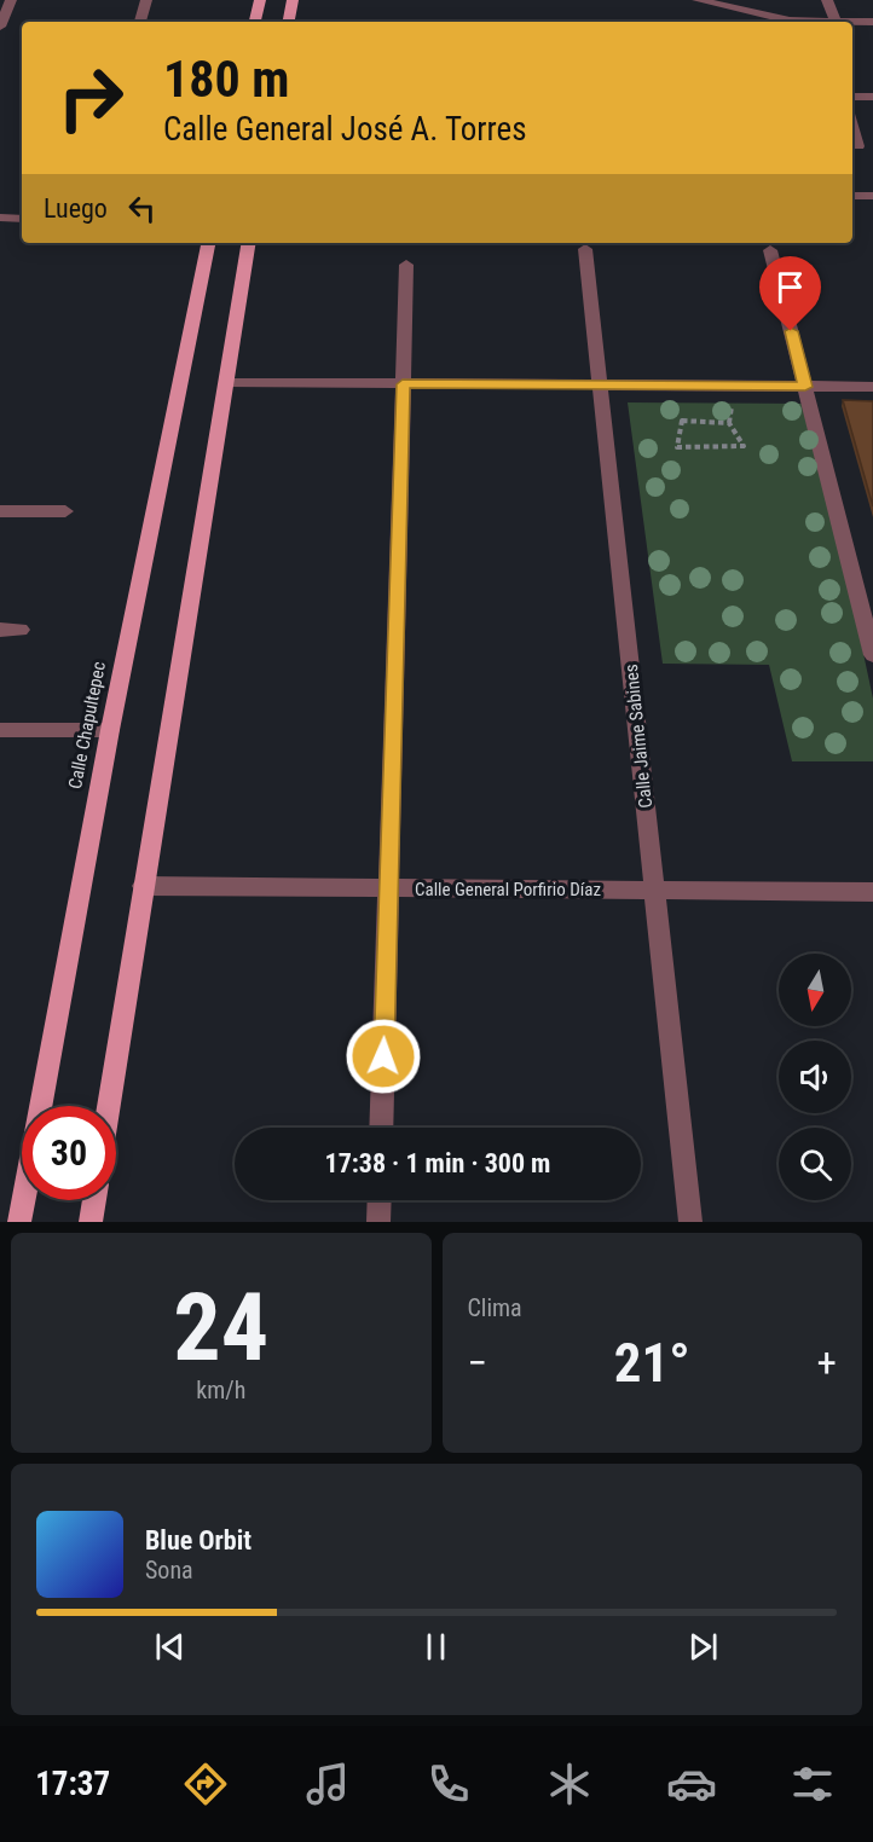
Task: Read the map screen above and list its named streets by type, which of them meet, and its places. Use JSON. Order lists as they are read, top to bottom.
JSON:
{
  "streets": {
    "main road": ["Calle Chapultepec"],
    "street": ["Calle Jaime Sabines", "Calle General Porfirio Díaz"]
  },
  "crossings": [
    ["Calle Jaime Sabines", "Calle General Porfirio Díaz"]
  ],
  "north": "bottom",
  "page": {
    "turn": ["180 m", "Calle General José A. Torres"],
    "then": "Luego",
    "limit": "30",
    "trip": "17:38 · 1 min · 300 m",
    "tile": [
      ["24", "km/h"],
      "Clima"
    ],
    "heat": ["−", "21°", "+"],
    "song": ["Blue Orbit", "Sona"],
    "tabs": "17:37"
  }
}
